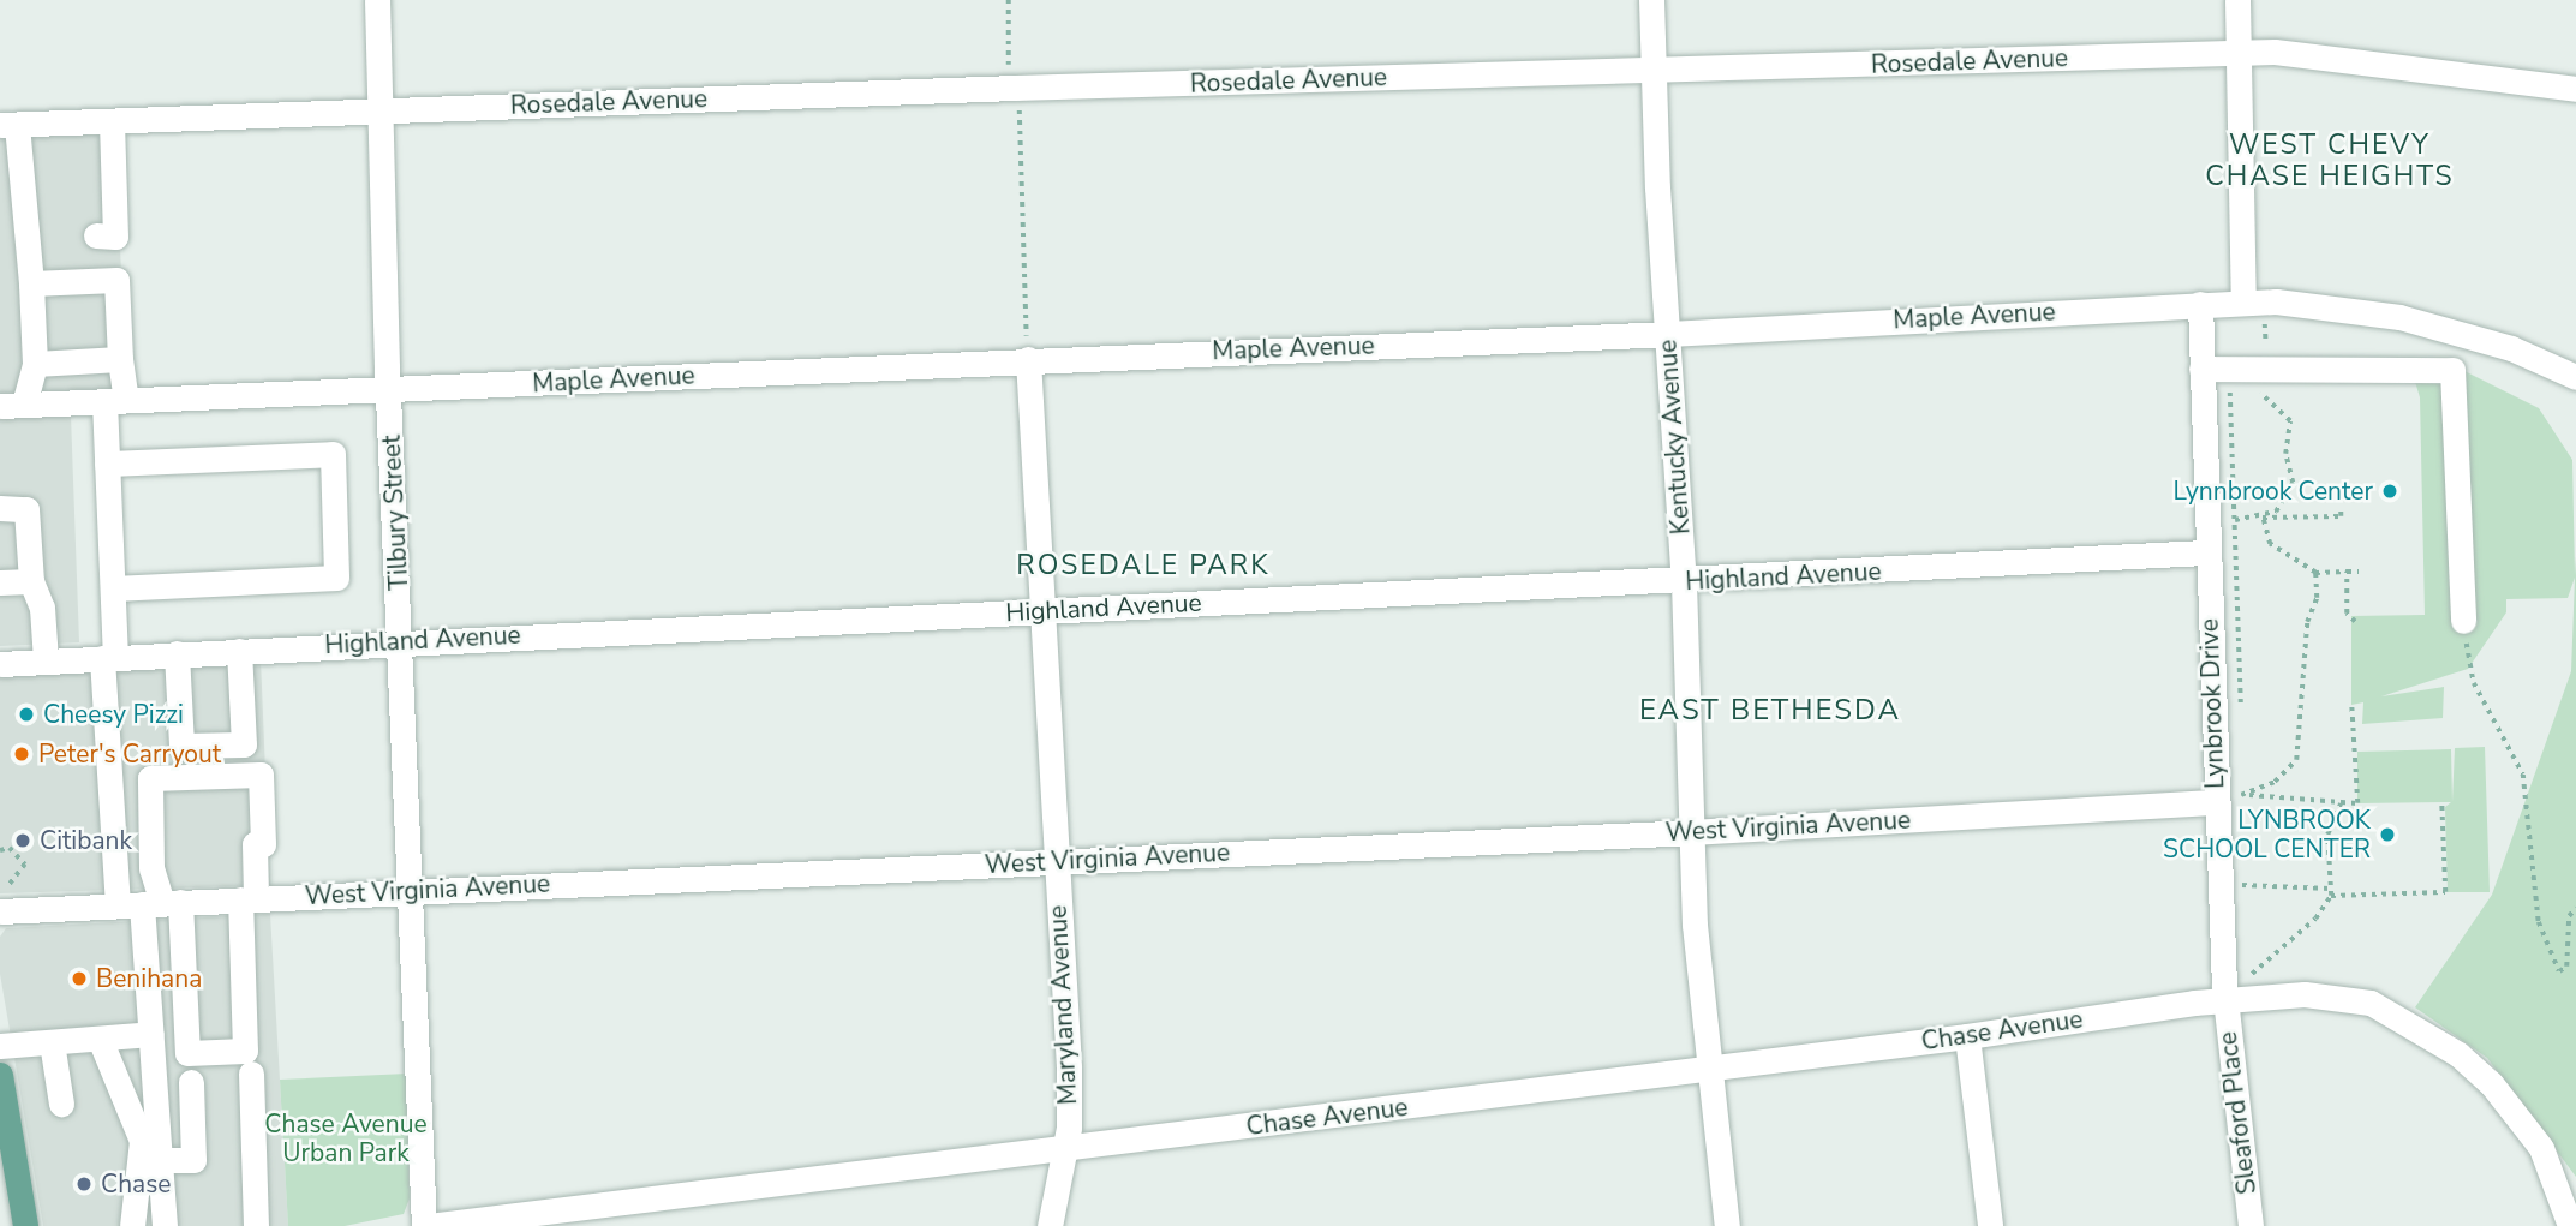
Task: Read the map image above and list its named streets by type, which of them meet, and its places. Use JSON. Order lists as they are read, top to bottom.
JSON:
{
  "streets": {
    "street": [
      "Rosedale Avenue",
      "Maple Avenue",
      "Kentucky Avenue",
      "Tilbury Street",
      "Highland Avenue",
      "Lynbrook Drive",
      "West Virginia Avenue",
      "Maryland Avenue",
      "Chase Avenue",
      "Sleaford Place"
    ]
  },
  "crossings": [
    ["Rosedale Avenue", "Kentucky Avenue"],
    ["Rosedale Avenue", "Tilbury Street"],
    ["Maple Avenue", "Kentucky Avenue"],
    ["Maple Avenue", "Tilbury Street"],
    ["Maple Avenue", "Lynbrook Drive"],
    ["Maple Avenue", "Maryland Avenue"],
    ["Kentucky Avenue", "Highland Avenue"],
    ["Kentucky Avenue", "West Virginia Avenue"],
    ["Kentucky Avenue", "Chase Avenue"],
    ["Tilbury Street", "Highland Avenue"],
    ["Tilbury Street", "West Virginia Avenue"],
    ["Tilbury Street", "Chase Avenue"],
    ["Highland Avenue", "Lynbrook Drive"],
    ["Highland Avenue", "Maryland Avenue"],
    ["Lynbrook Drive", "West Virginia Avenue"],
    ["Lynbrook Drive", "Chase Avenue"],
    ["Lynbrook Drive", "Sleaford Place"],
    ["West Virginia Avenue", "Maryland Avenue"],
    ["Maryland Avenue", "Chase Avenue"],
    ["Chase Avenue", "Sleaford Place"]
  ],
  "districts": ["WEST CHEVY CHASE HEIGHTS", "ROSEDALE PARK", "EAST BETHESDA"],
  "parks": ["Chase Avenue Urban Park"],
  "places": [
    "Lynnbrook Center",
    "Cheesy Pizzi",
    "Peter's Carryout",
    "LYNBROOK SCHOOL CENTER",
    "Citibank",
    "Benihana",
    "Chase"
  ]
}
